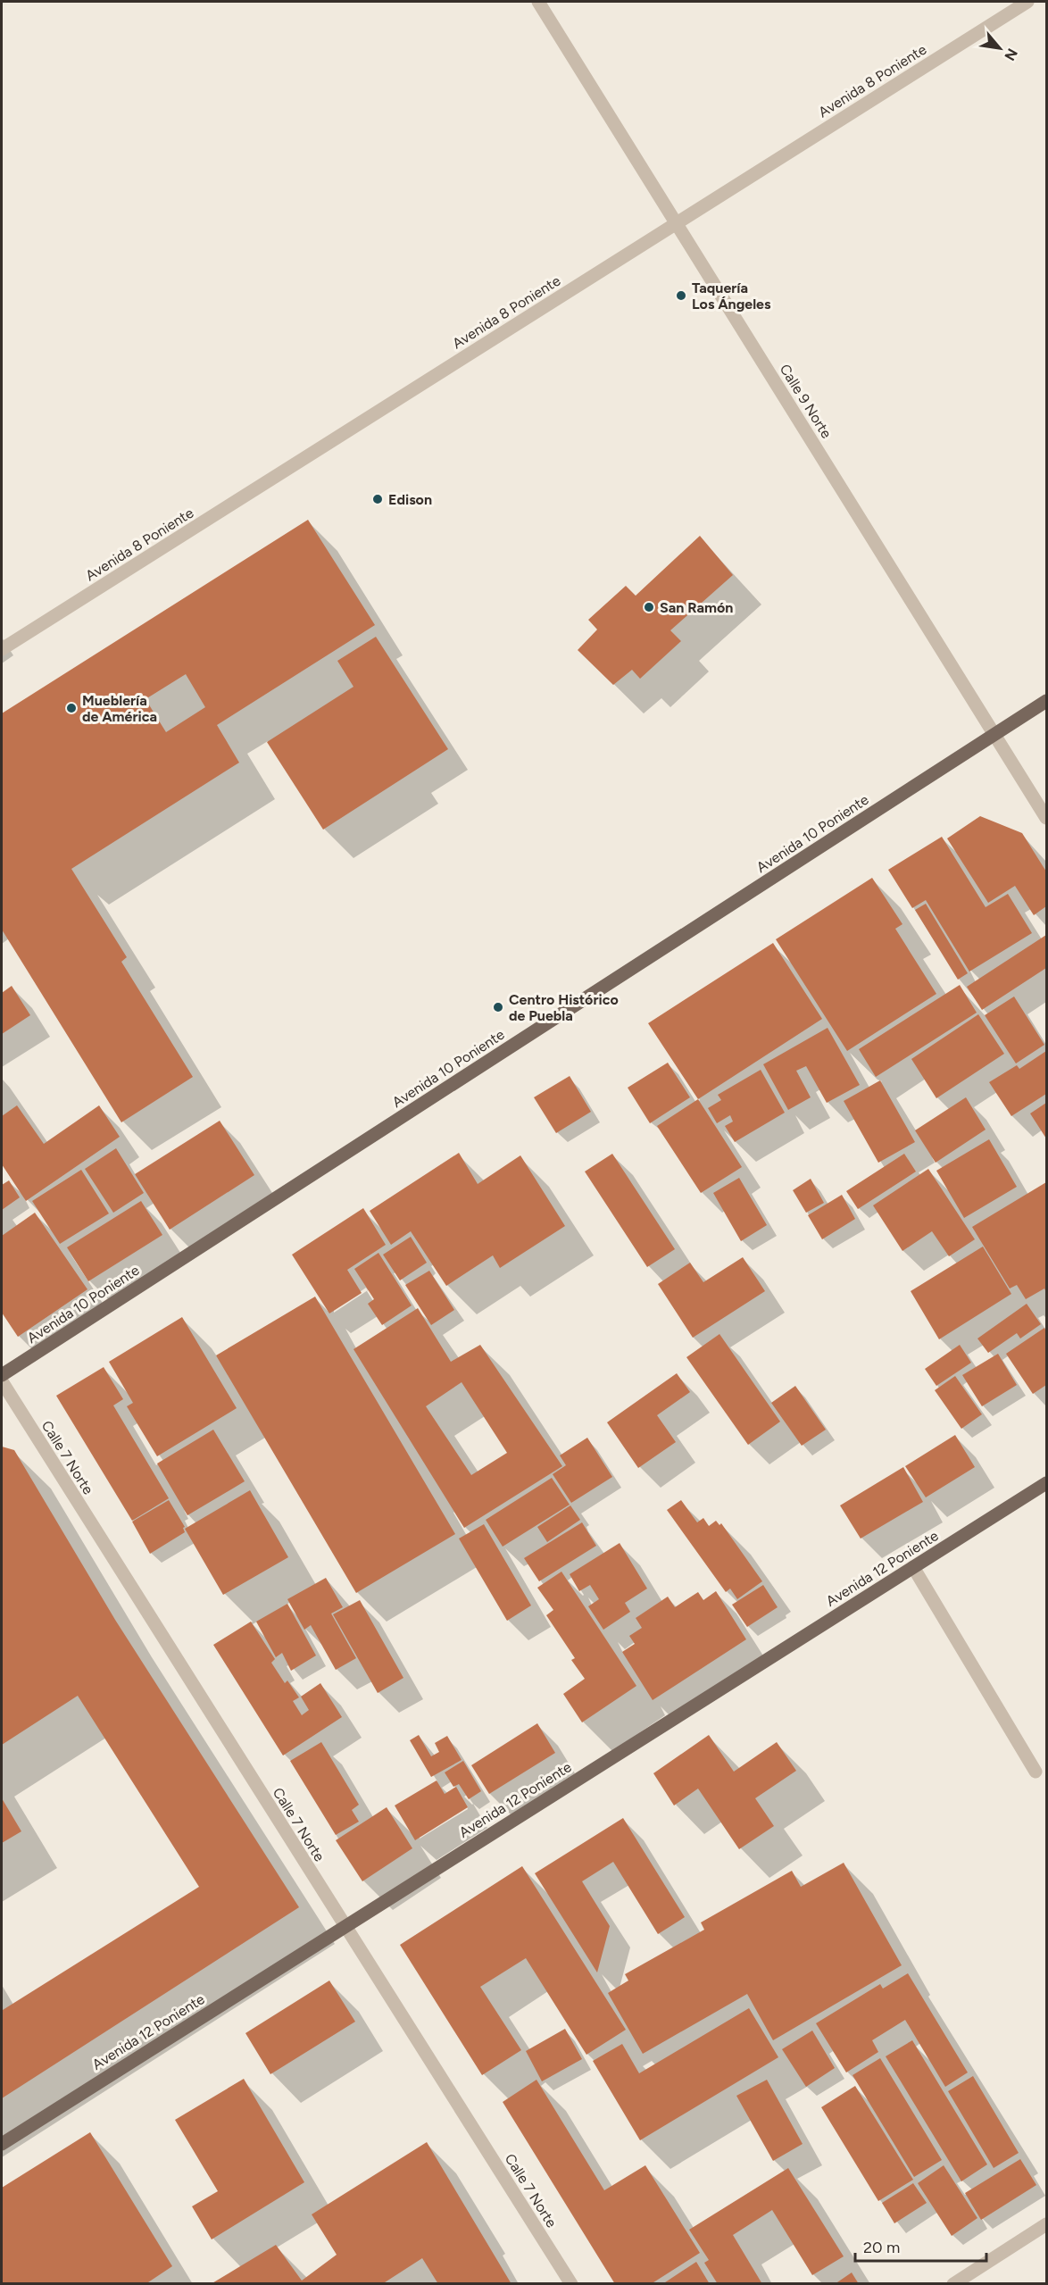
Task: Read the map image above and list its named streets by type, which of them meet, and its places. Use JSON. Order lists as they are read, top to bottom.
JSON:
{
  "streets": {
    "main road": ["Avenida 10 Poniente", "Avenida 12 Poniente"],
    "street": ["Avenida 8 Poniente", "Calle 9 Norte", "Calle 7 Norte"]
  },
  "crossings": [
    ["Avenida 8 Poniente", "Calle 9 Norte"],
    ["Calle 9 Norte", "Avenida 10 Poniente"],
    ["Calle 7 Norte", "Avenida 12 Poniente"]
  ],
  "places": [
    "Taquería Los Ángeles",
    "Edison",
    "San Ramón",
    "Mueblería de América",
    "Centro Histórico de Puebla"
  ],
  "scale_bar": "20 m",
  "north": "bottom right"
}
